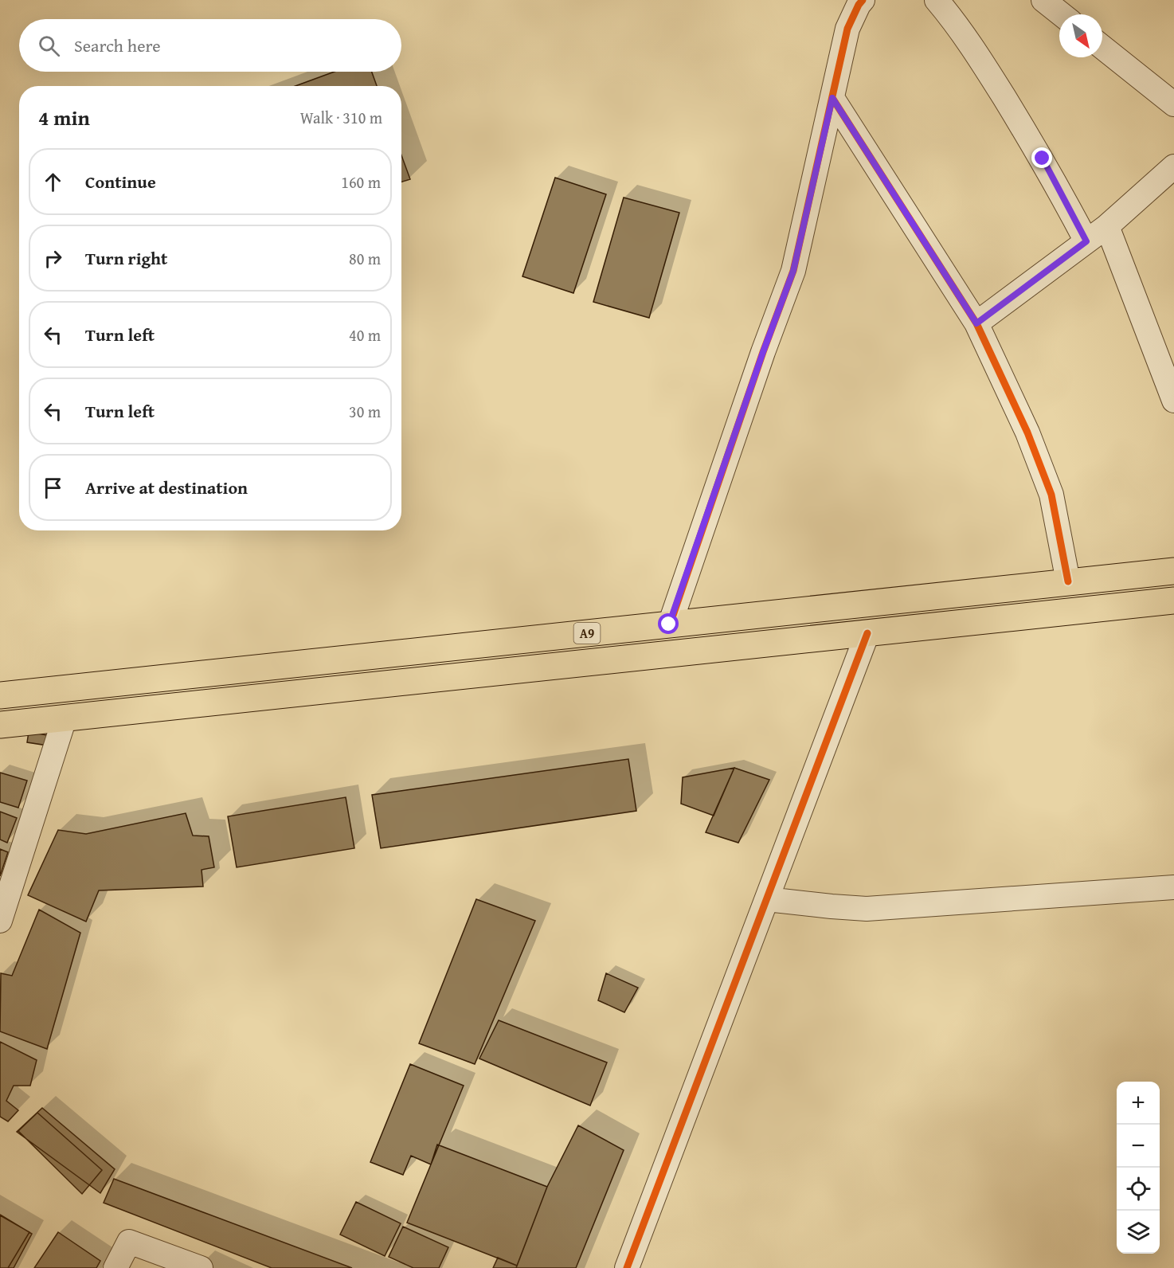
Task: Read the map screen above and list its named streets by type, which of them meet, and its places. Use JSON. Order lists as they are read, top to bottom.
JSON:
{
  "streets": {
    "highway": ["A9"]
  },
  "north": "bottom right",
  "page": {
    "search": "Search here",
    "heading": ["4 min", "Walk · 310 m"],
    "list": [
      ["Continue", "160 m"],
      ["Turn right", "80 m"],
      ["Turn left", "40 m"],
      ["Turn left", "30 m"],
      "Arrive at destination"
    ],
    "map_buttons": ["+", "−"]
  }
}
